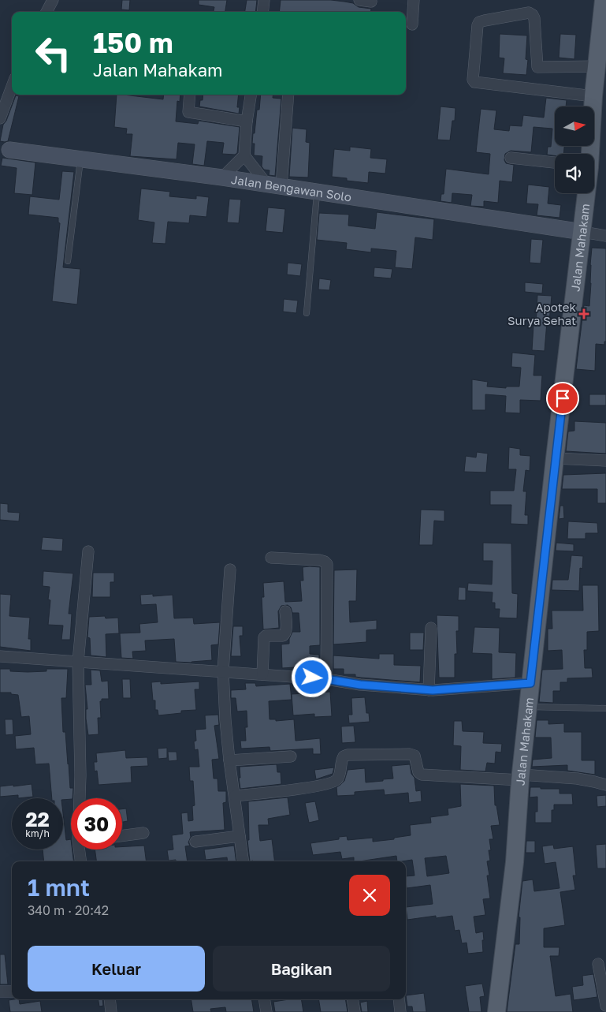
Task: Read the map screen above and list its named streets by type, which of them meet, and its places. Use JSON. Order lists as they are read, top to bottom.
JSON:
{
  "streets": {
    "main road": ["Jalan Bengawan Solo", "Jalan Mahakam"]
  },
  "crossings": [
    ["Jalan Bengawan Solo", "Jalan Mahakam"]
  ],
  "places": {
    "health": ["Apotek Surya Sehat"]
  },
  "north": "right",
  "page": {
    "turn": ["150 m", "Jalan Mahakam"],
    "speed": "22 km/h",
    "limit": "30",
    "heading": ["1 mnt", "340 m · 20:42"],
    "buttons": ["Keluar", "Bagikan"]
  }
}
